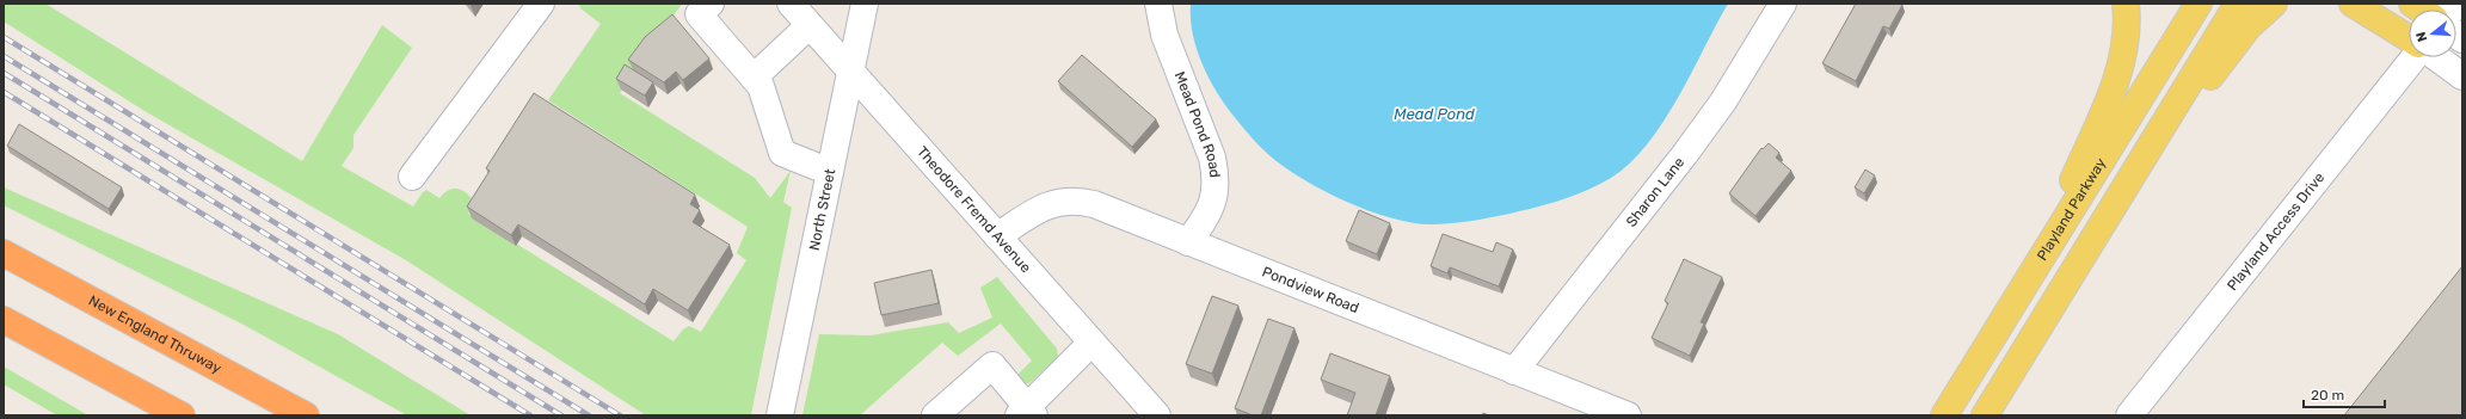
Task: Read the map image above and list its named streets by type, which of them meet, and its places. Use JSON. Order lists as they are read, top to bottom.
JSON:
{
  "streets": {
    "highway": ["New England Thruway"],
    "main road": ["Playland Parkway"],
    "street": [
      "Mead Pond Road",
      "Sharon Lane",
      "North Street",
      "Theodore Fremd Avenue",
      "Playland Access Drive",
      "Pondview Road"
    ]
  },
  "crossings": [
    ["Mead Pond Road", "Pondview Road"],
    ["Sharon Lane", "Pondview Road"],
    ["North Street", "Theodore Fremd Avenue"],
    ["Theodore Fremd Avenue", "Pondview Road"]
  ],
  "water": ["Mead Pond"],
  "scale_bar": "20 m",
  "north": "left"
}
